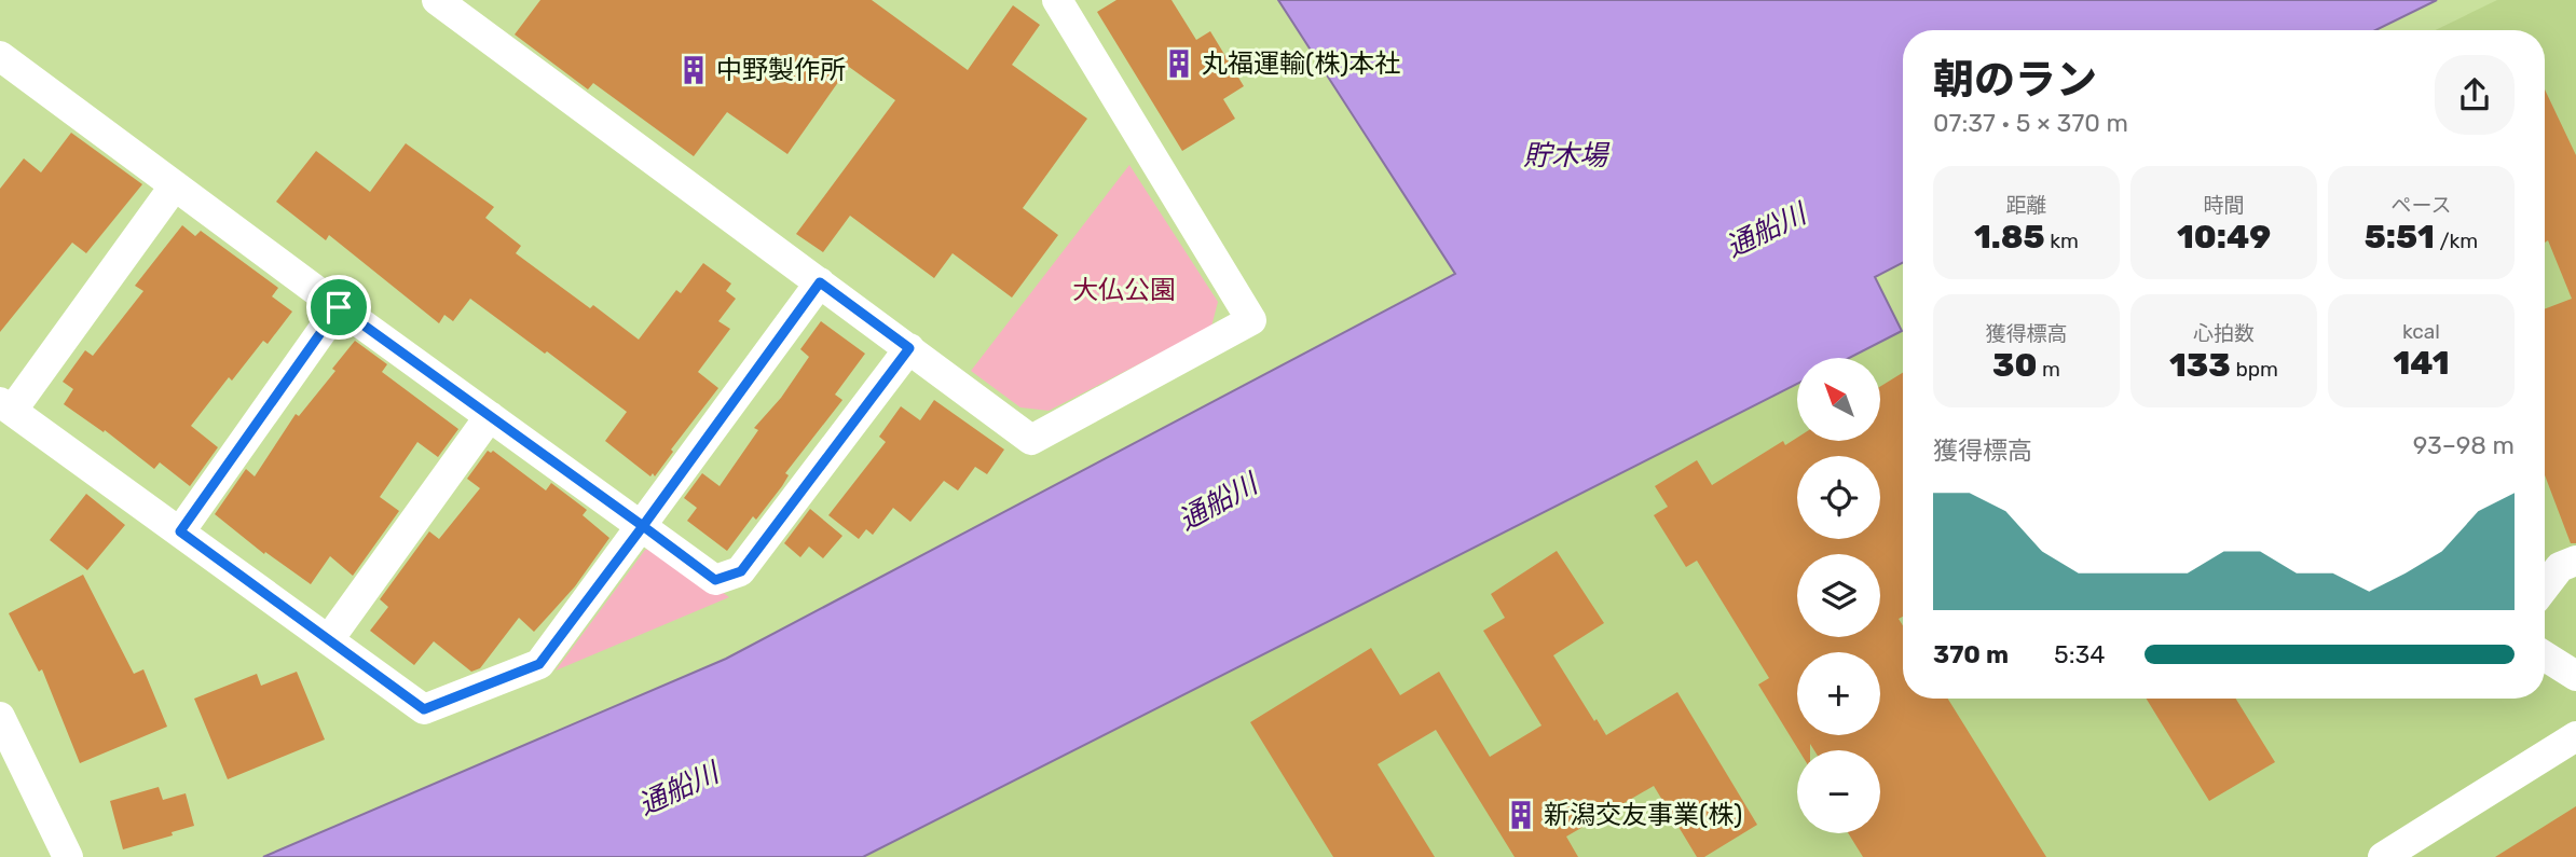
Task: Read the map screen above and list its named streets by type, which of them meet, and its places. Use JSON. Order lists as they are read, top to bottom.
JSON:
{
  "water": ["貯木場", "通船川"],
  "parks": ["大仏公園"],
  "places": {
    "building": ["丸福運輸(株)本社", "中野製作所", "新潟交友事業(株)"]
  },
  "north": "top left",
  "page": {
    "heading": ["朝のラン", "07:37 · 5 × 370 m"],
    "stats": [
      ["距離", "1.85 km"],
      ["時間", "10:49"],
      ["ペース", "5:51 /km"],
      ["獲得標高", "30 m"],
      ["心拍数", "133 bpm"],
      ["kcal", "141"]
    ],
    "map_buttons": ["+", "−"],
    "chart": ["獲得標高", "93–98 m"],
    "list": [
      {
        "name": "370 m",
        "note": "5:34"
      }
    ]
  }
}
